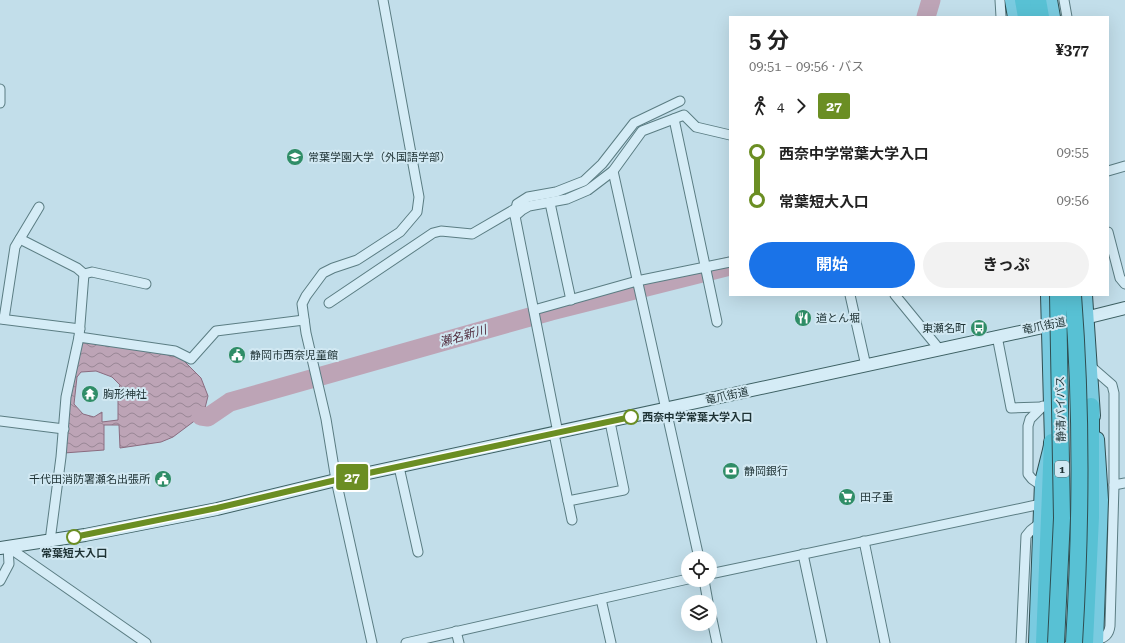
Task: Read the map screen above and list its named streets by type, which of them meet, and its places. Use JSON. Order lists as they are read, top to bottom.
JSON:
{
  "streets": {
    "highway": ["静清バイパス", "1"],
    "main road": ["竜爪街道"]
  },
  "crossings": [
    ["竜爪街道", "1"]
  ],
  "water": ["瀬名新川"],
  "places": {
    "school or university": ["常葉学園大学（外国語学部）"],
    "restaurant": ["道とん堀"],
    "bus stop": ["東瀬名町"],
    "public building": ["静岡市西奈児童館", "千代田消防署瀬名出張所"],
    "temple": ["胸形神社"],
    "other": ["西奈中学常葉大学入口", "常葉短大入口"],
    "bank": ["静岡銀行"],
    "supermarket": ["田子重"]
  },
  "lines": ["bus line 27"],
  "page": {
    "on_map": "27",
    "heading": ["5 分", "09:51 – 09:56 · バス", "¥377"],
    "legs": ["4", "27"],
    "list": [
      {
        "name": "西奈中学常葉大学入口",
        "value": "09:55"
      },
      {
        "name": "常葉短大入口",
        "value": "09:56"
      }
    ],
    "buttons": ["開始", "きっぷ"]
  }
}
